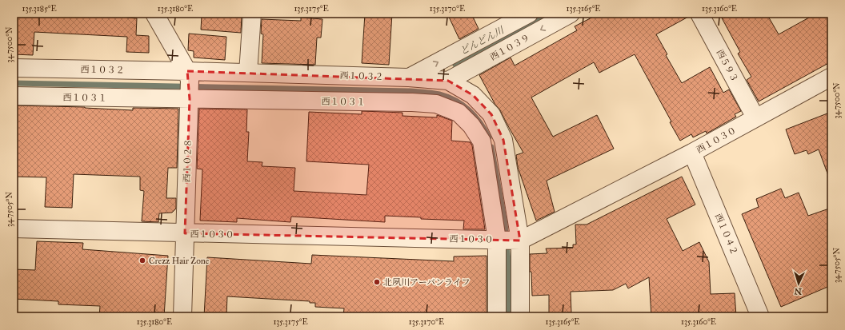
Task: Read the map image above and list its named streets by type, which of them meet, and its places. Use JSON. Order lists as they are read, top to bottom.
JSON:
{
  "streets": {
    "street": [
      "西１０３９",
      "西５９３",
      "西１０３２",
      "西１０３１",
      "西１０３０",
      "西１０２８",
      "西１０４２"
    ]
  },
  "crossings": [
    ["西１０３９", "西１０３２"],
    ["西５９３", "西１０３０"],
    ["西１０３２", "西１０３１"],
    ["西１０３２", "西１０３０"],
    ["西１０３２", "西１０２８"],
    ["西１０３１", "西１０３０"],
    ["西１０３１", "西１０２８"],
    ["西１０３０", "西１０２８"],
    ["西１０３０", "西１０４２"]
  ],
  "water": ["どんどん川"],
  "places": ["Crezz Hair Zone", "北夙川アーバンライフ"],
  "north": "bottom",
  "coordinates": [
    "135.3185°E",
    "135.3180°E",
    "135.3175°E",
    "135.3170°E",
    "135.3165°E",
    "135.3160°E",
    "34.7500°N",
    "34.7505°N"
  ]
}
